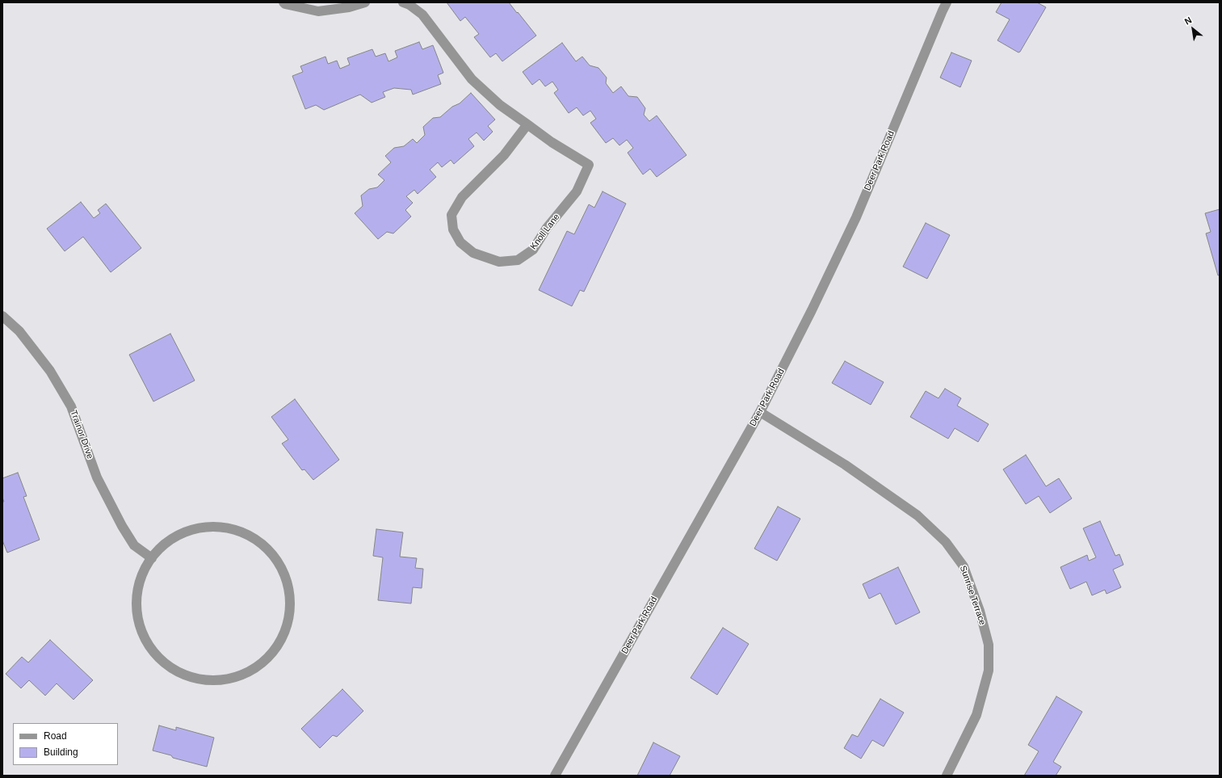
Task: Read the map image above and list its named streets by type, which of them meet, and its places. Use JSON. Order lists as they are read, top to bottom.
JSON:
{
  "streets": {
    "street": [
      "Deer Park Road",
      "Knoll Lane",
      "Trainor Drive",
      "Sunrise Terrace"
    ]
  },
  "crossings": [
    ["Deer Park Road", "Sunrise Terrace"]
  ],
  "legend": ["Road", "Building"],
  "north": "top left"
}
